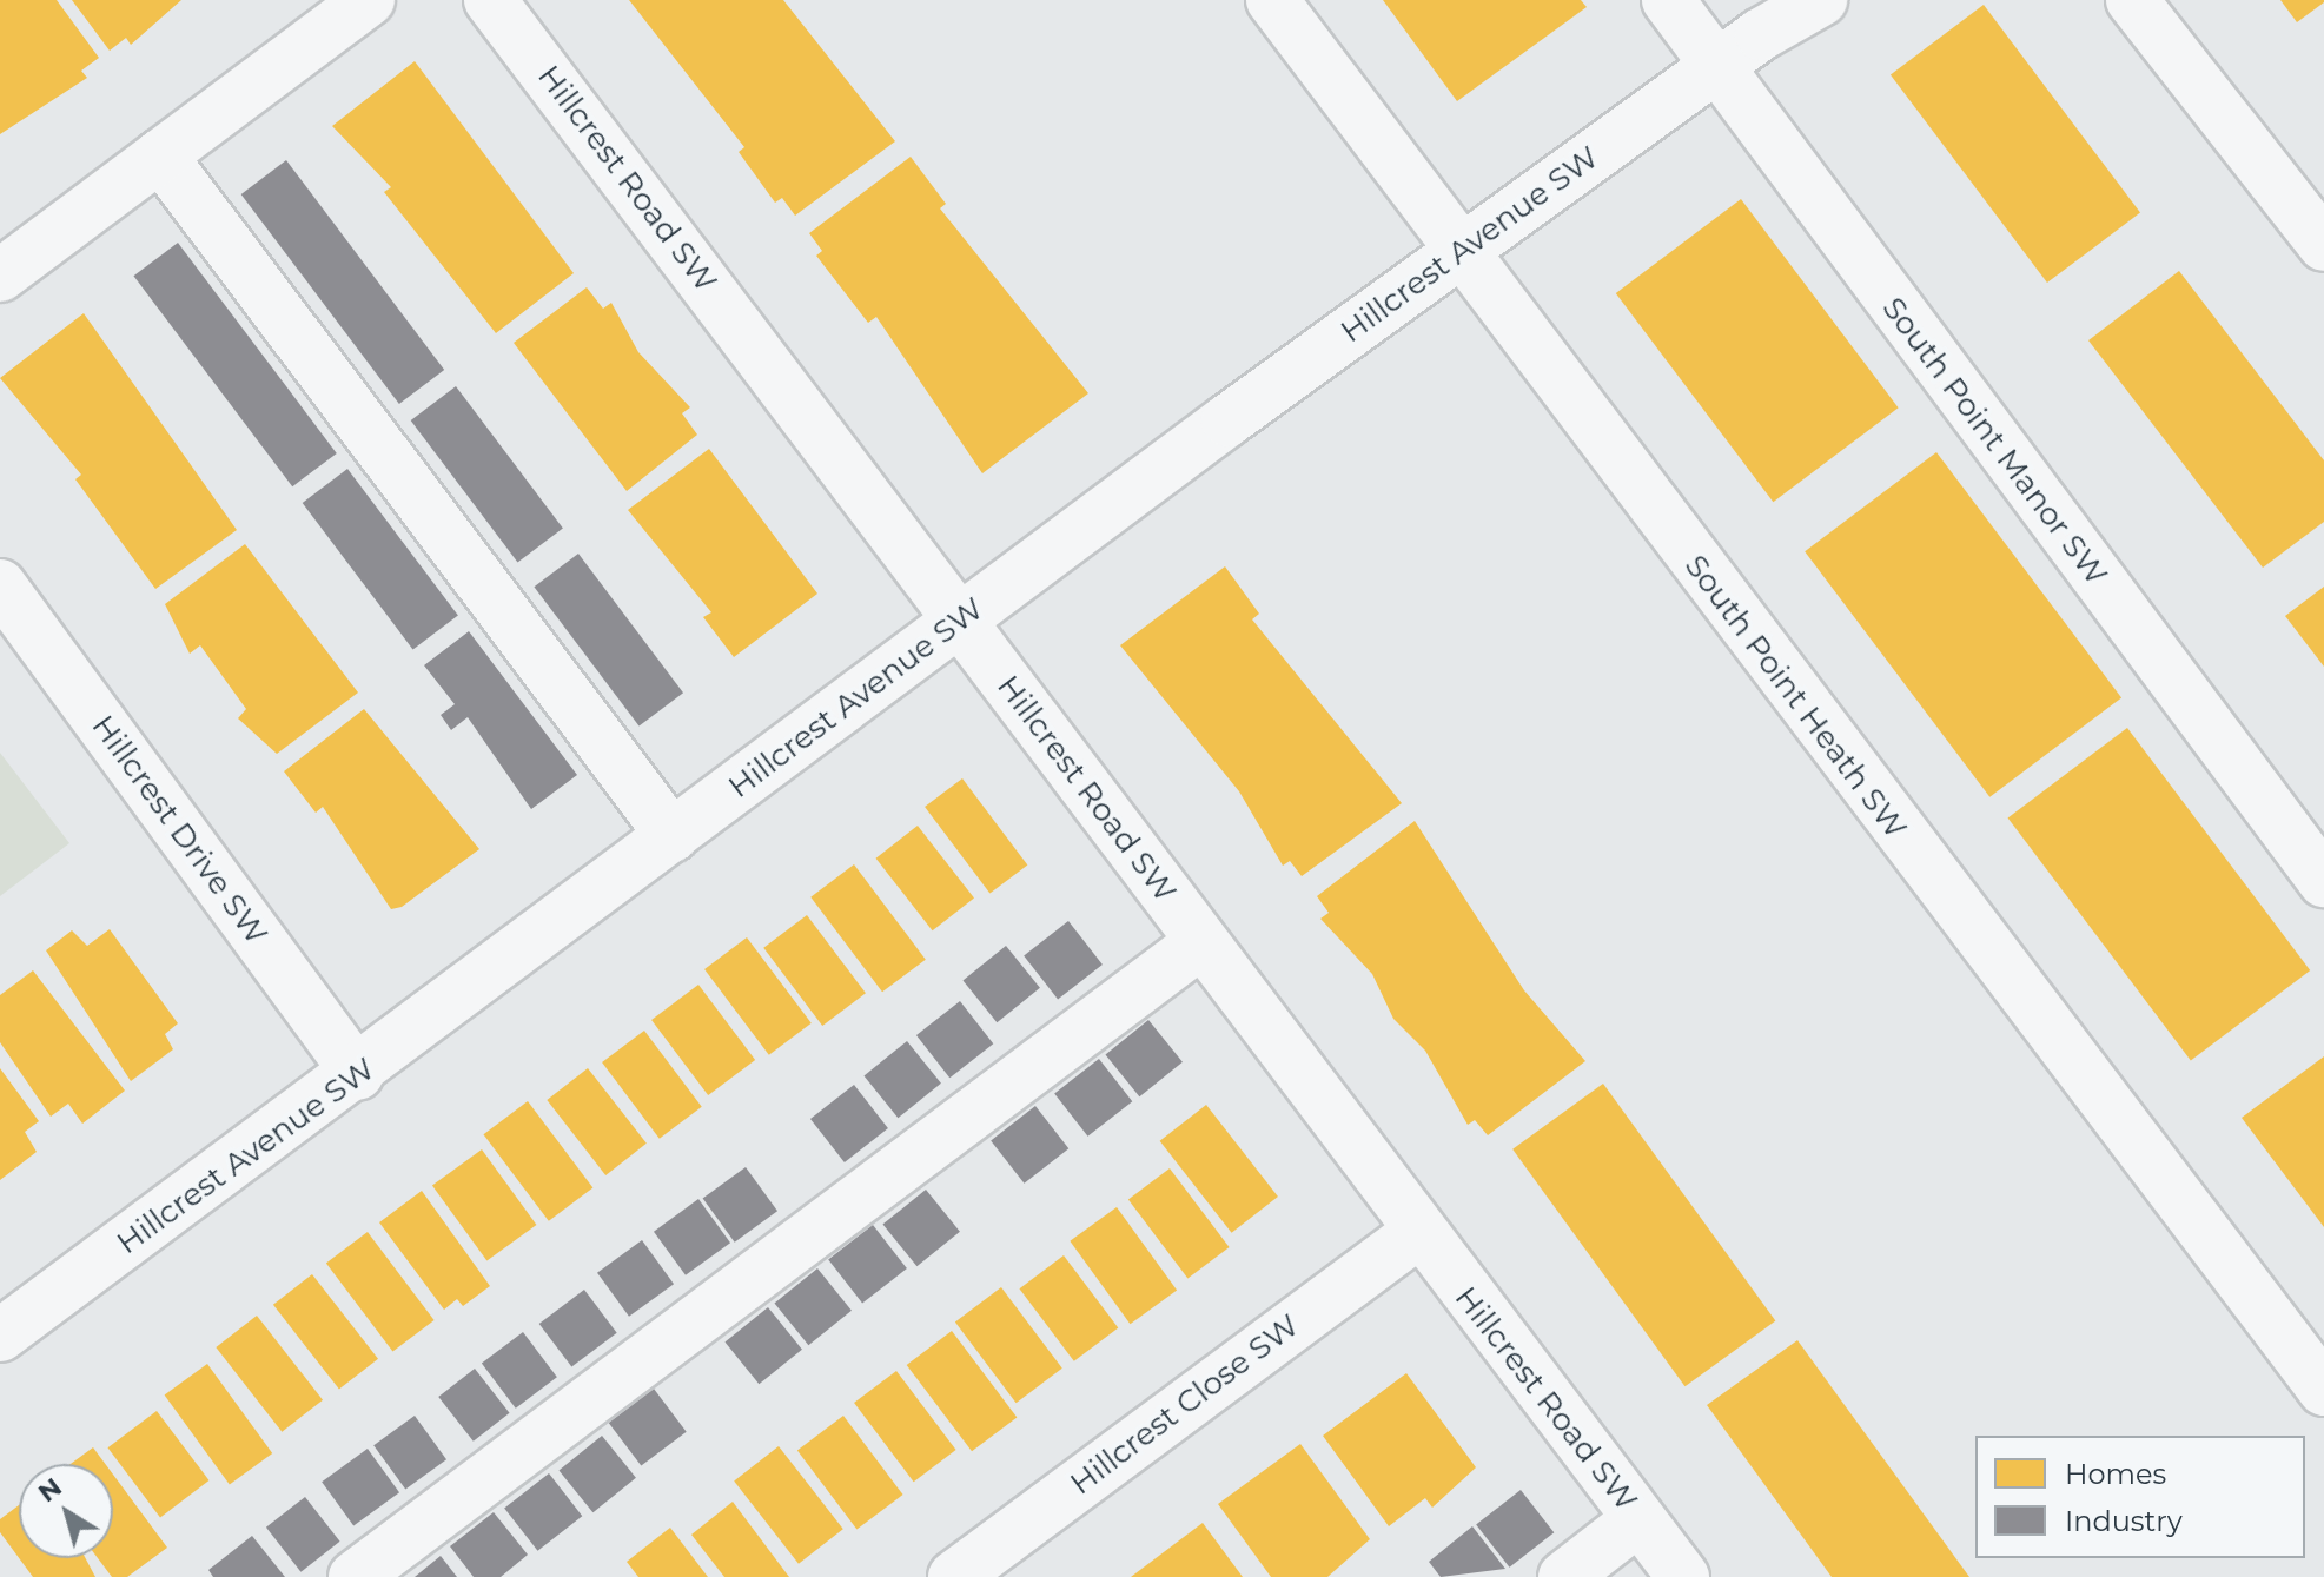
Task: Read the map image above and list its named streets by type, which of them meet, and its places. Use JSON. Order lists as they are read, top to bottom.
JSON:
{
  "streets": {
    "street": [
      "Hillcrest Road SW",
      "Hillcrest Avenue SW",
      "South Point Manor SW",
      "South Point Heath SW",
      "Hillcrest Drive SW",
      "Hillcrest Close SW"
    ]
  },
  "crossings": [
    ["Hillcrest Road SW", "Hillcrest Avenue SW"],
    ["Hillcrest Road SW", "Hillcrest Close SW"],
    ["Hillcrest Avenue SW", "South Point Manor SW"],
    ["Hillcrest Avenue SW", "South Point Heath SW"],
    ["Hillcrest Avenue SW", "Hillcrest Drive SW"]
  ],
  "legend": ["Homes", "Industry"],
  "north": "top left"
}
